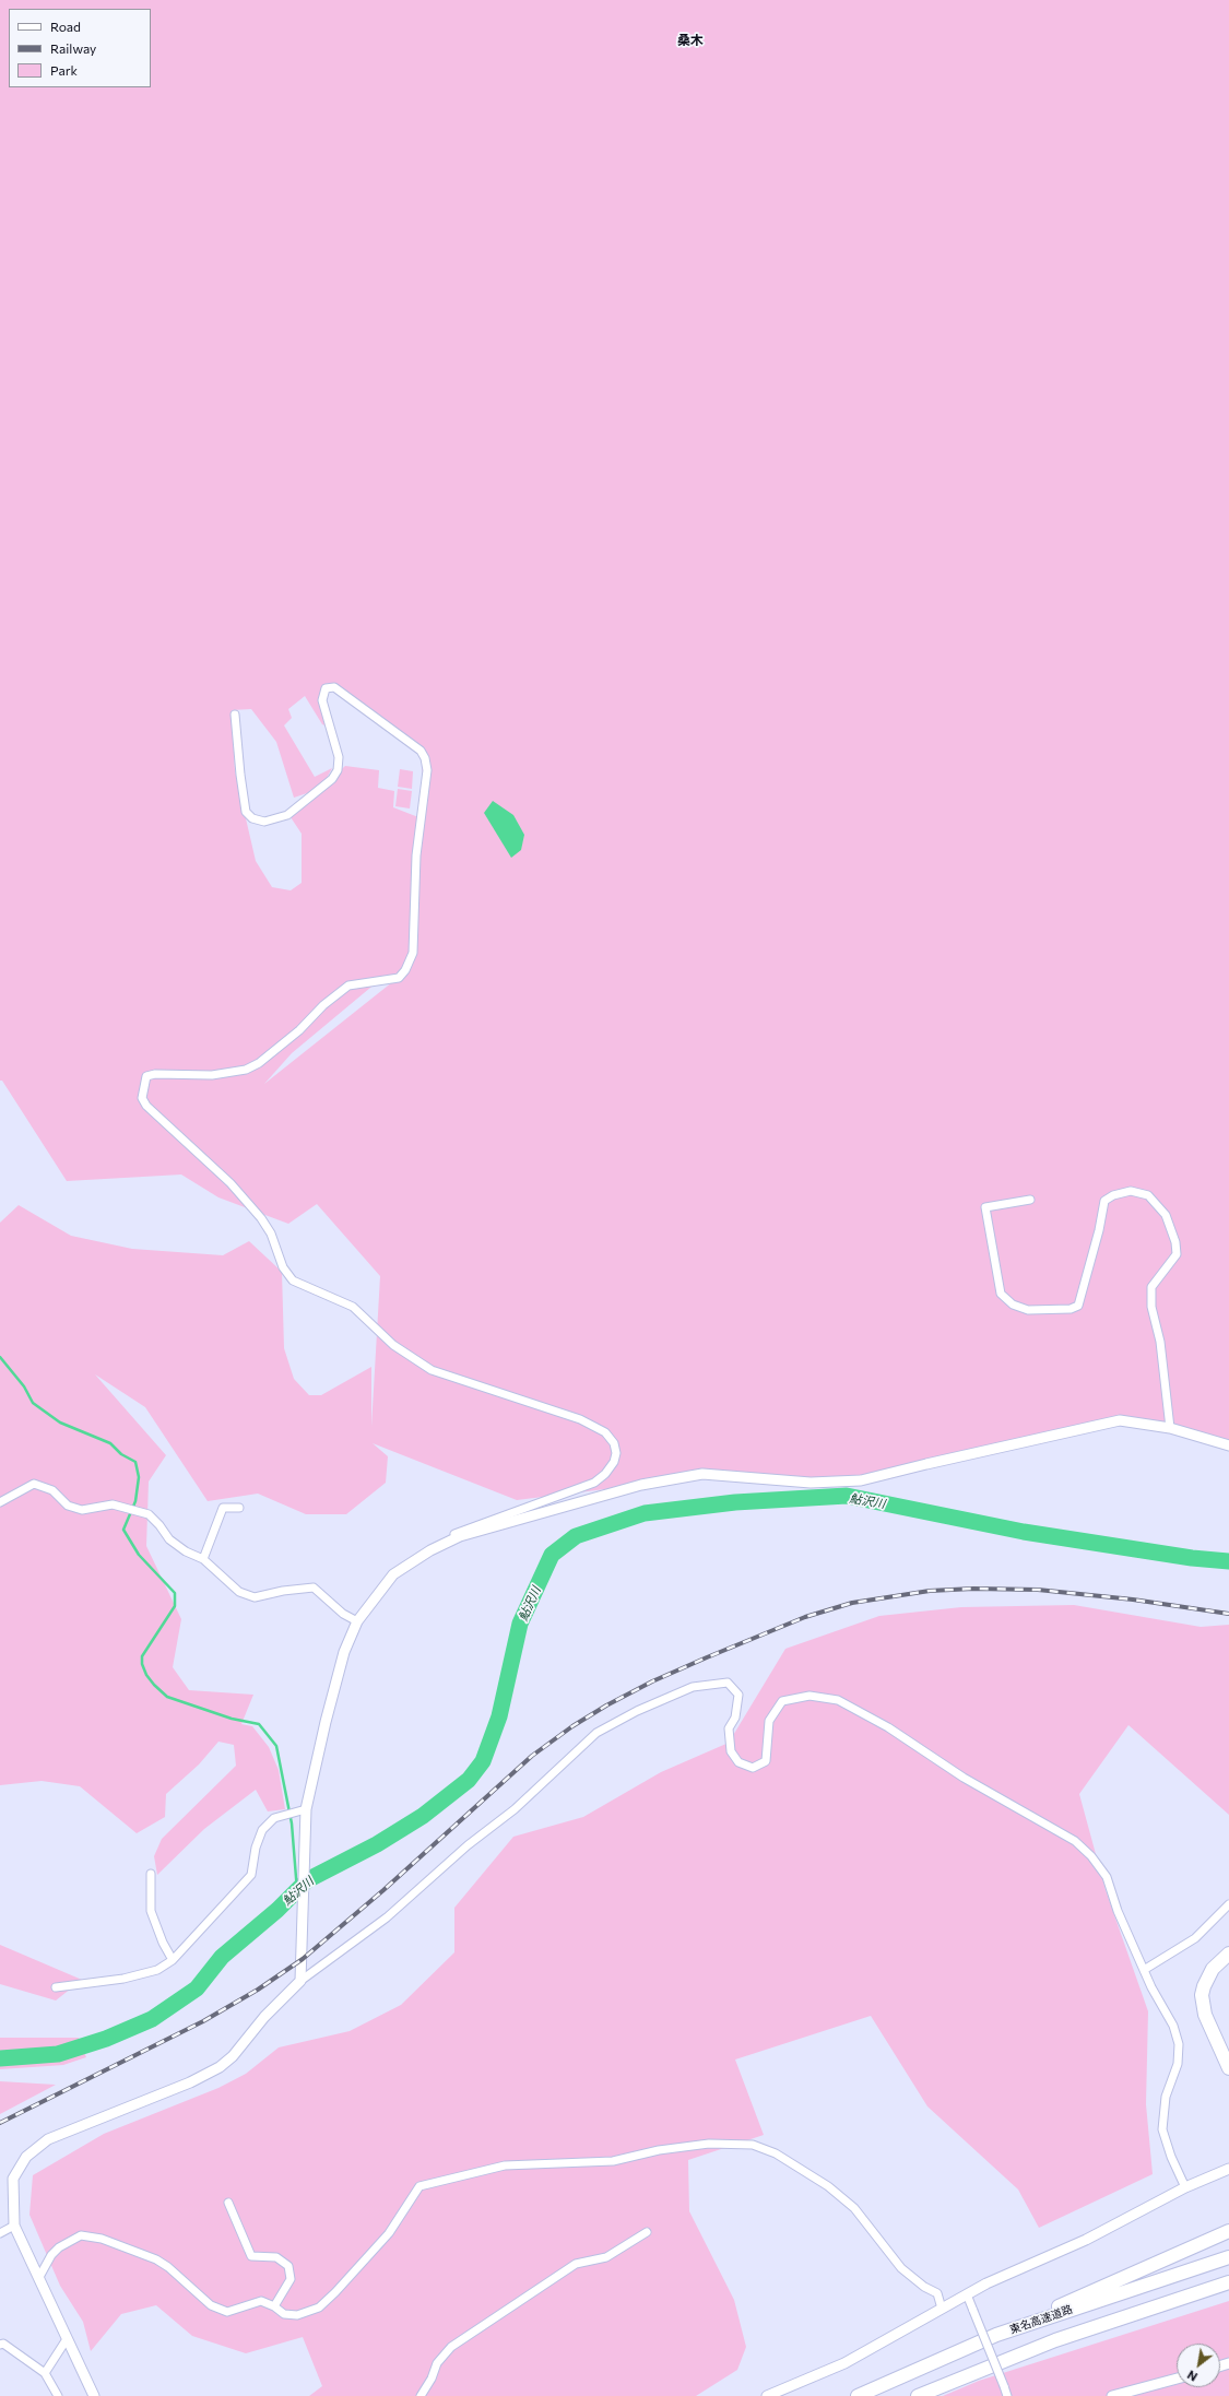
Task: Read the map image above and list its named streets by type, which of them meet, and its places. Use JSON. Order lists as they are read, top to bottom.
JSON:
{
  "streets": {
    "highway": ["東名高速道路"]
  },
  "districts": ["桑木"],
  "water": ["鮎沢川"],
  "legend": ["Road", "Railway", "Park"],
  "north": "bottom left"
}
